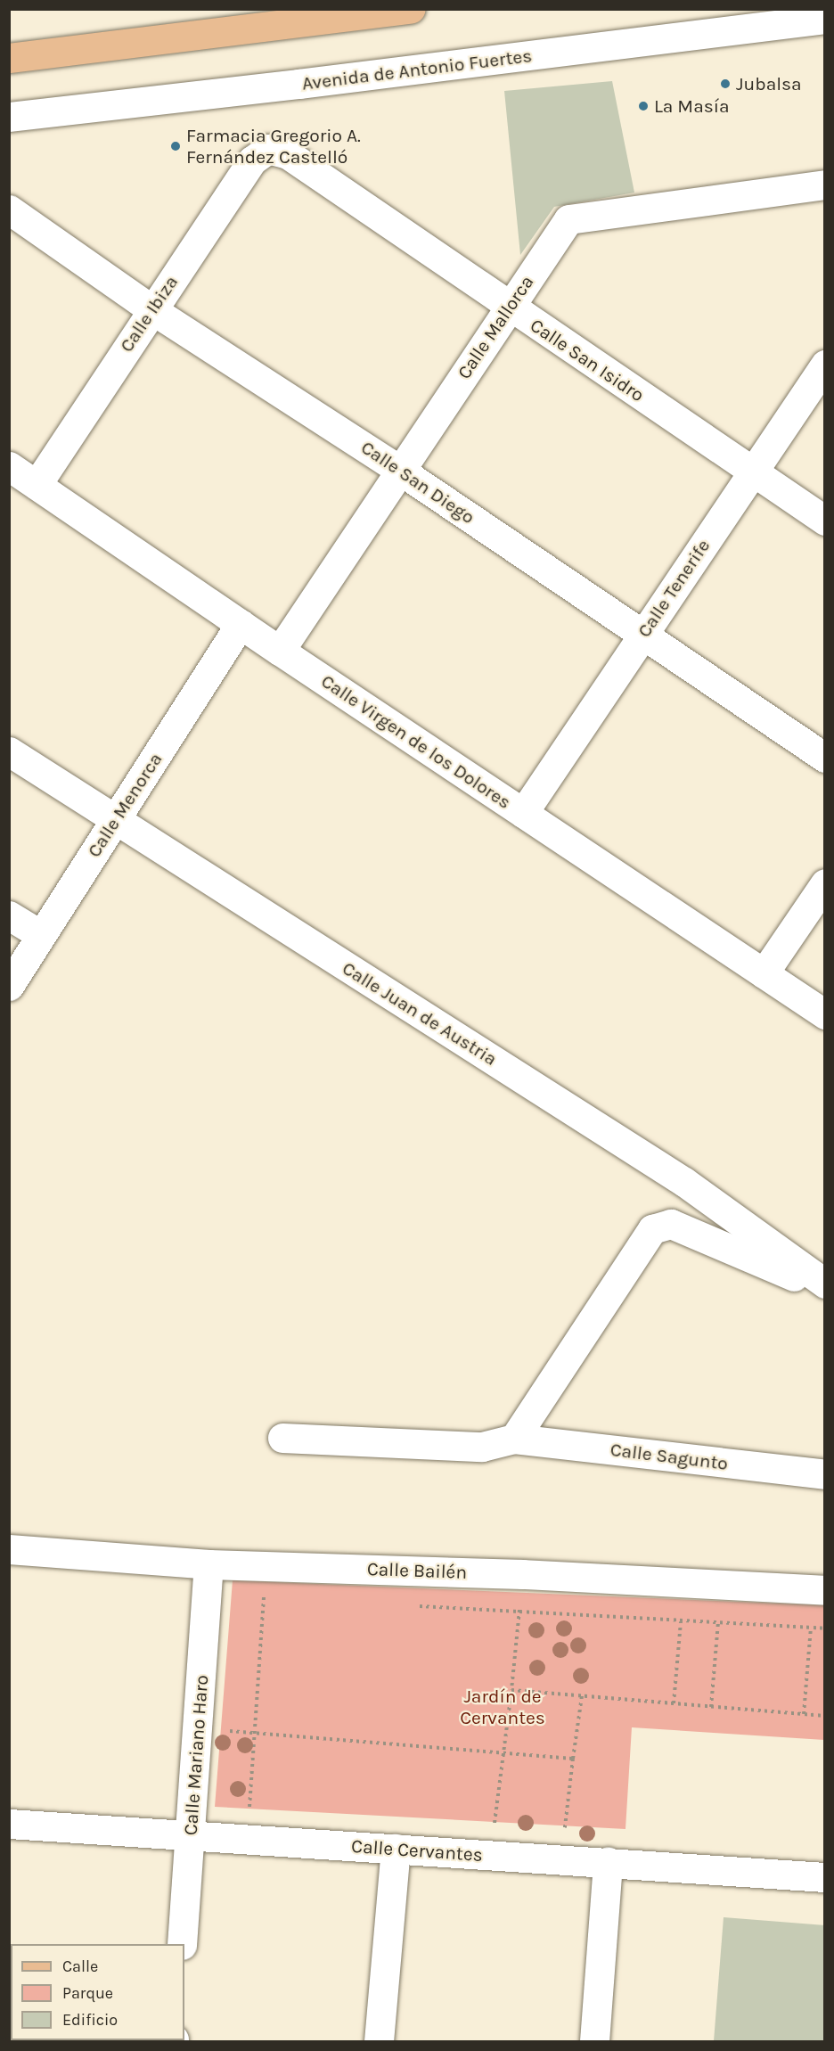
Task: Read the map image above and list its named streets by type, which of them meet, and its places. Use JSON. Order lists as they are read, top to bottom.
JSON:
{
  "streets": {
    "street": [
      "Avenida de Antonio Fuertes",
      "Calle Ibiza",
      "Calle Mallorca",
      "Calle San Isidro",
      "Calle San Diego",
      "Calle Tenerife",
      "Calle Virgen de los Dolores",
      "Calle Menorca",
      "Calle Juan de Austria",
      "Calle Sagunto",
      "Calle Bailén",
      "Calle Mariano Haro",
      "Calle Cervantes"
    ]
  },
  "crossings": [
    ["Calle Ibiza", "Calle San Isidro"],
    ["Calle Ibiza", "Calle San Diego"],
    ["Calle Ibiza", "Calle Virgen de los Dolores"],
    ["Calle Mallorca", "Calle San Isidro"],
    ["Calle Mallorca", "Calle San Diego"],
    ["Calle Mallorca", "Calle Virgen de los Dolores"],
    ["Calle San Isidro", "Calle Tenerife"],
    ["Calle San Diego", "Calle Tenerife"],
    ["Calle Tenerife", "Calle Virgen de los Dolores"],
    ["Calle Virgen de los Dolores", "Calle Menorca"],
    ["Calle Menorca", "Calle Juan de Austria"],
    ["Calle Bailén", "Calle Mariano Haro"],
    ["Calle Mariano Haro", "Calle Cervantes"]
  ],
  "parks": ["Jardín de Cervantes"],
  "places": ["Jubalsa", "La Masía", "Farmacia Gregorio A. Fernández Castelló"],
  "legend": ["Calle", "Parque", "Edificio"]
}
